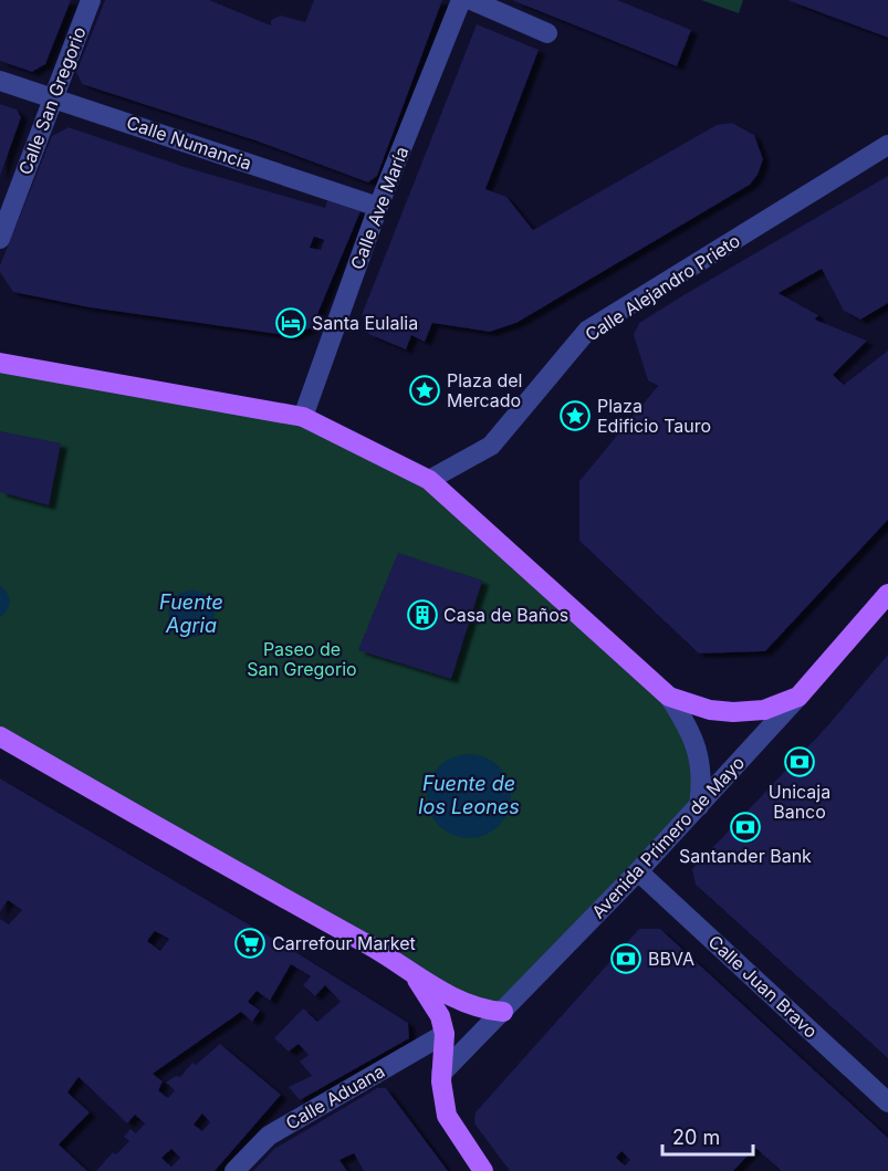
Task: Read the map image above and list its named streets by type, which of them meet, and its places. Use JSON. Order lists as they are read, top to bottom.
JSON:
{
  "streets": {
    "main road": ["Avenida Primero de Mayo"],
    "street": [
      "Calle San Gregorio",
      "Calle Numancia",
      "Calle Ave María",
      "Calle Alejandro Prieto",
      "Calle Juan Bravo",
      "Calle Aduana"
    ]
  },
  "crossings": [
    ["Calle San Gregorio", "Calle Numancia"],
    ["Calle Numancia", "Calle Ave María"],
    ["Avenida Primero de Mayo", "Calle Juan Bravo"]
  ],
  "water": ["Fuente Agria", "Fuente de los Leones"],
  "parks": ["Paseo de San Gregorio"],
  "places": {
    "hotel": ["Santa Eulalia"],
    "place": ["Plaza del Mercado", "Plaza Edificio Tauro"],
    "building": ["Casa de Baños"],
    "bank": ["Unicaja Banco", "Santander Bank", "BBVA"],
    "supermarket": ["Carrefour Market"]
  },
  "scale_bar": "20 m"
}
